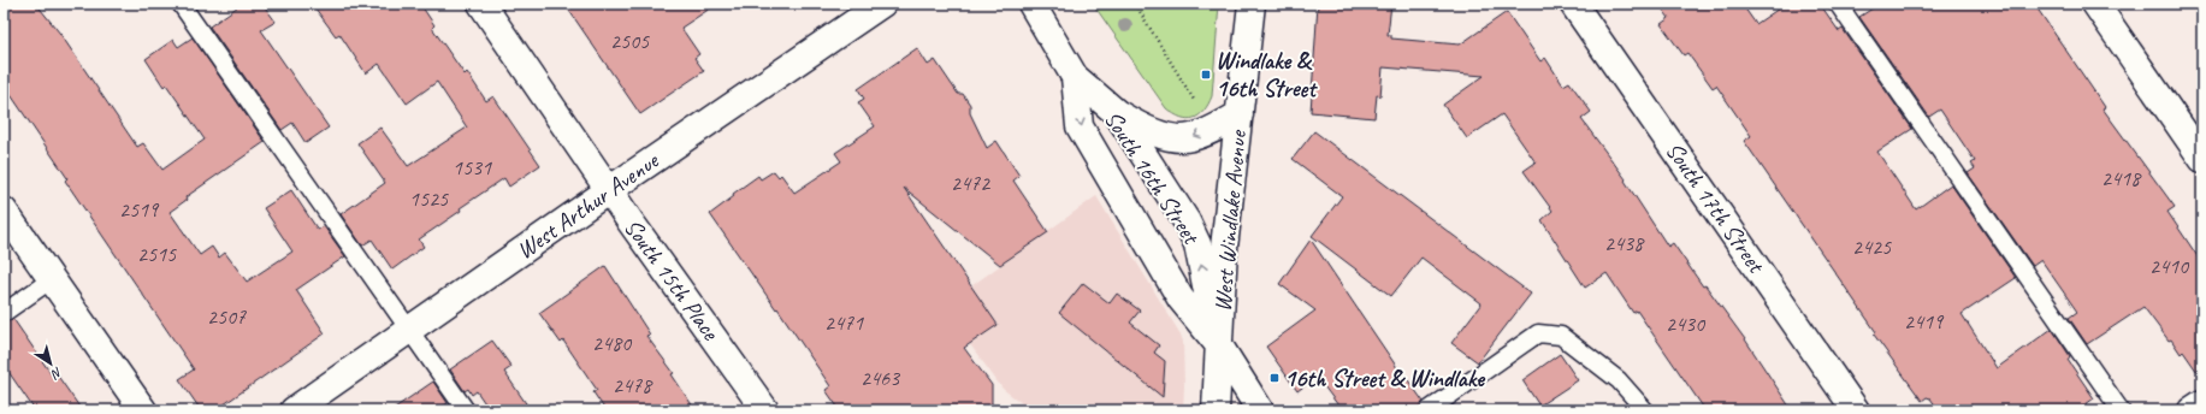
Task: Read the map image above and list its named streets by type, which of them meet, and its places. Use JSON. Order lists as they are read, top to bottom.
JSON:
{
  "streets": {
    "street": [
      "South 16th Street",
      "West Arthur Avenue",
      "South 17th Street",
      "West Windlake Avenue",
      "South 15th Place"
    ]
  },
  "crossings": [
    ["South 16th Street", "West Windlake Avenue"],
    ["West Arthur Avenue", "South 15th Place"]
  ],
  "places": {
    "transit": ["Windlake & 16th Street", "16th Street & Windlake"]
  },
  "house_numbers": [
    "2505",
    "1531",
    "2418",
    "2472",
    "1525",
    "2519",
    "2438",
    "2425",
    "2515",
    "2410",
    "2507",
    "2419",
    "2471",
    "2430",
    "2480",
    "2463",
    "2478"
  ],
  "north": "bottom right"
}
